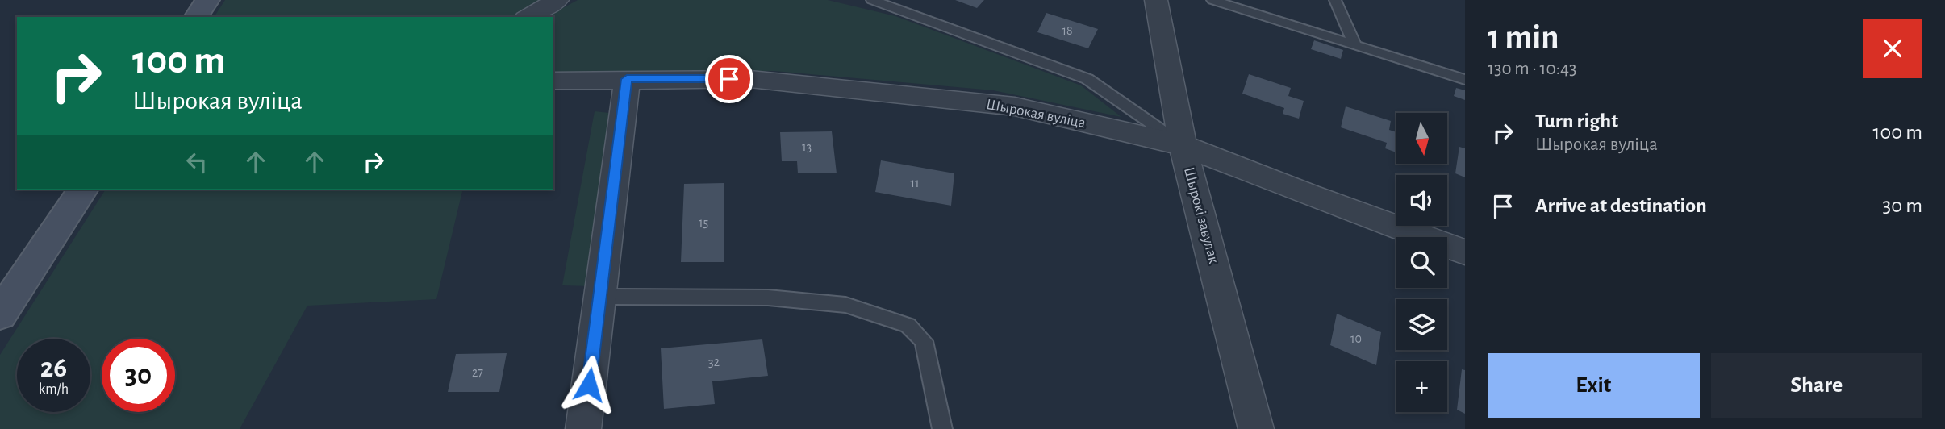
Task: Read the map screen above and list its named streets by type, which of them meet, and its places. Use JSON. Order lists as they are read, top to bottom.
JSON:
{
  "streets": {
    "street": ["Шырокая вуліца", "Шырокі завулак"]
  },
  "crossings": [
    ["Шырокая вуліца", "Шырокі завулак"]
  ],
  "house_numbers": [
    "18",
    "13",
    "11",
    "15",
    "10",
    "32",
    "27"
  ],
  "north": "bottom",
  "page": {
    "heading": ["1 min", "130 m · 10:43"],
    "turn": ["100 m", "Шырокая вуліца"],
    "list": [
      {
        "name": "Turn right",
        "note": "Шырокая вуліца",
        "value": "100 m"
      },
      {
        "name": "Arrive at destination",
        "value": "30 m"
      }
    ],
    "map_buttons": "+",
    "speed": "26 km/h",
    "limit": "30",
    "buttons": ["Exit", "Share"]
  }
}
